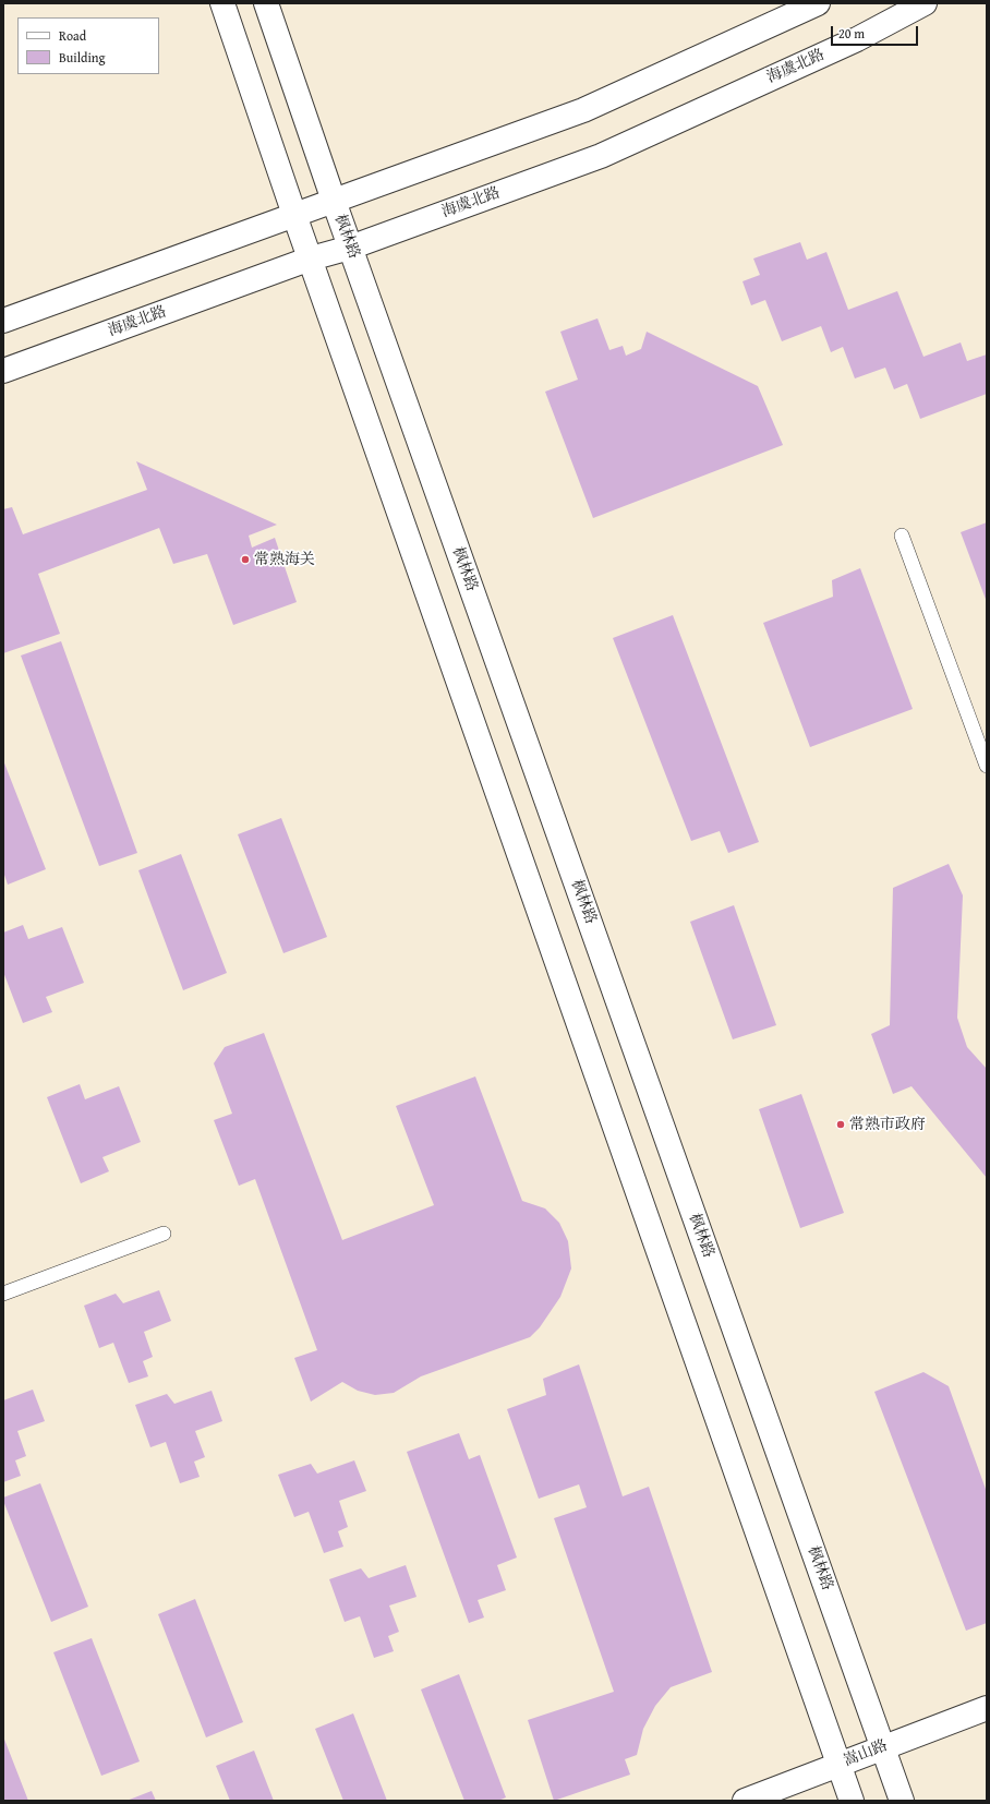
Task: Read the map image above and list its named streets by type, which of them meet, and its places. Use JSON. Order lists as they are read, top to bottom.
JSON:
{
  "streets": {
    "main road": ["海虞北路", "枫林路", "嵩山路"]
  },
  "crossings": [
    ["海虞北路", "枫林路"],
    ["枫林路", "嵩山路"]
  ],
  "places": ["常熟海关", "常熟市政府"],
  "legend": ["Road", "Building"],
  "scale_bar": "20 m"
}
